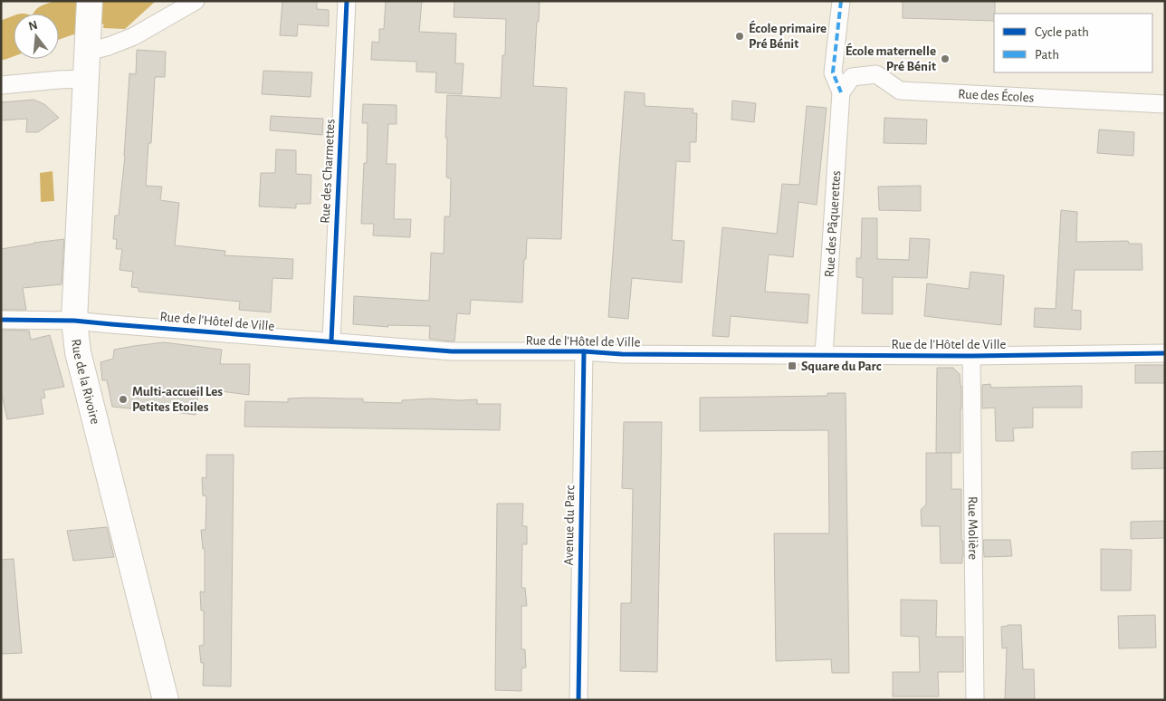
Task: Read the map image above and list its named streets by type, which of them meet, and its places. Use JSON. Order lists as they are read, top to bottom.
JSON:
{
  "streets": {
    "street": [
      "Rue des Écoles",
      "Rue des Charmettes",
      "Rue des Pâquerettes",
      "Rue de l'Hôtel de Ville",
      "Rue de la Rivoire",
      "Avenue du Parc",
      "Rue Molière"
    ]
  },
  "crossings": [
    ["Rue des Écoles", "Rue des Pâquerettes"],
    ["Rue des Charmettes", "Rue de l'Hôtel de Ville"],
    ["Rue des Pâquerettes", "Rue de l'Hôtel de Ville"],
    ["Rue de l'Hôtel de Ville", "Rue de la Rivoire"],
    ["Rue de l'Hôtel de Ville", "Avenue du Parc"],
    ["Rue de l'Hôtel de Ville", "Rue Molière"]
  ],
  "places": {
    "other": ["École primaire Pré Bénit", "École maternelle Pré Bénit", "Multi-accueil Les Petites Etoiles"],
    "transit": ["Square du Parc"]
  },
  "legend": ["Cycle path", "Path"],
  "north": "top"
}
